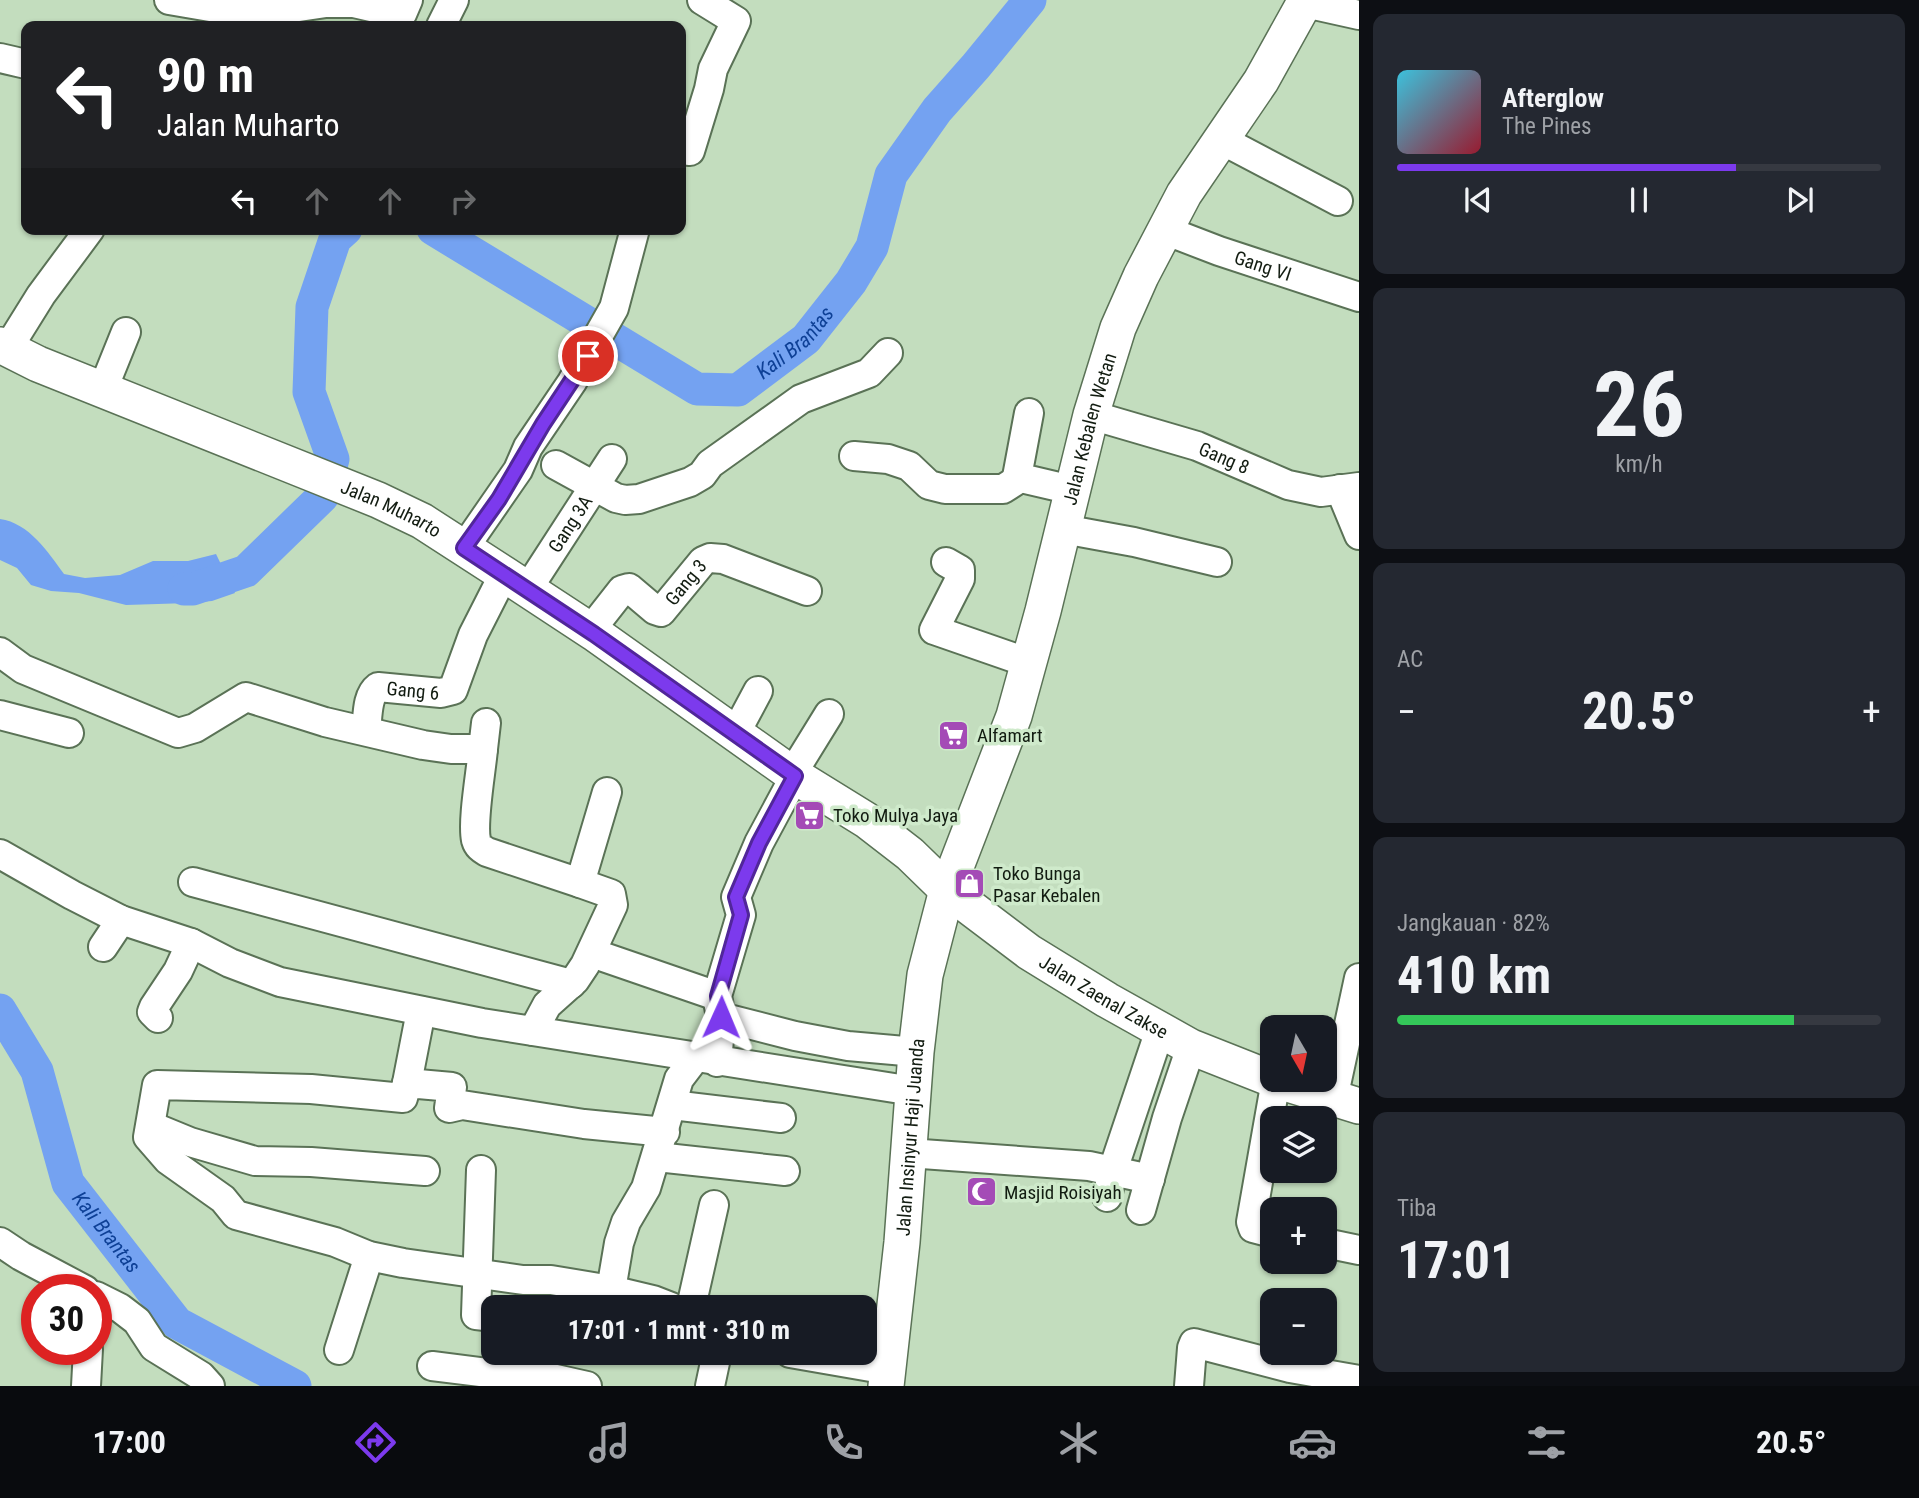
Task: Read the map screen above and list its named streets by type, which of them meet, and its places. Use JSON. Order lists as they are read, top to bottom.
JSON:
{
  "streets": {
    "main road": [
      "Jalan Kebalen Wetan",
      "Jalan Muharto",
      "Jalan Zaenal Zakse",
      "Jalan Insinyur Haji Juanda"
    ],
    "street": [
      "Gang VI",
      "Gang 8",
      "Gang 3A",
      "Gang 3",
      "Gang 6"
    ]
  },
  "crossings": [
    ["Gang VI", "Jalan Kebalen Wetan"],
    ["Jalan Kebalen Wetan", "Gang 8"],
    ["Jalan Kebalen Wetan", "Jalan Muharto"],
    ["Jalan Kebalen Wetan", "Jalan Zaenal Zakse"],
    ["Jalan Kebalen Wetan", "Jalan Insinyur Haji Juanda"],
    ["Jalan Muharto", "Gang 3A"],
    ["Jalan Muharto", "Gang 3"],
    ["Jalan Muharto", "Gang 6"],
    ["Jalan Muharto", "Jalan Zaenal Zakse"],
    ["Jalan Muharto", "Jalan Insinyur Haji Juanda"],
    ["Gang 3A", "Gang 6"],
    ["Jalan Zaenal Zakse", "Jalan Insinyur Haji Juanda"]
  ],
  "water": ["Kali Brantas"],
  "places": {
    "supermarket": ["Alfamart", "Toko Mulya Jaya"],
    "shop": ["Toko Bunga Pasar Kebalen"],
    "mosque": ["Masjid Roisiyah"]
  },
  "north": "bottom",
  "page": {
    "turn": ["90 m", "Jalan Muharto"],
    "song": ["Afterglow", "The Pines"],
    "tile": [
      ["26", "km/h"],
      "AC",
      ["Jangkauan · 82%", "410 km"],
      ["Tiba", "17:01"]
    ],
    "heat": ["−", "20.5°", "+"],
    "map_buttons": ["+", "−"],
    "limit": "30",
    "trip": "17:01 · 1 mnt · 310 m",
    "tabs": ["17:00", "20.5°"]
  }
}
